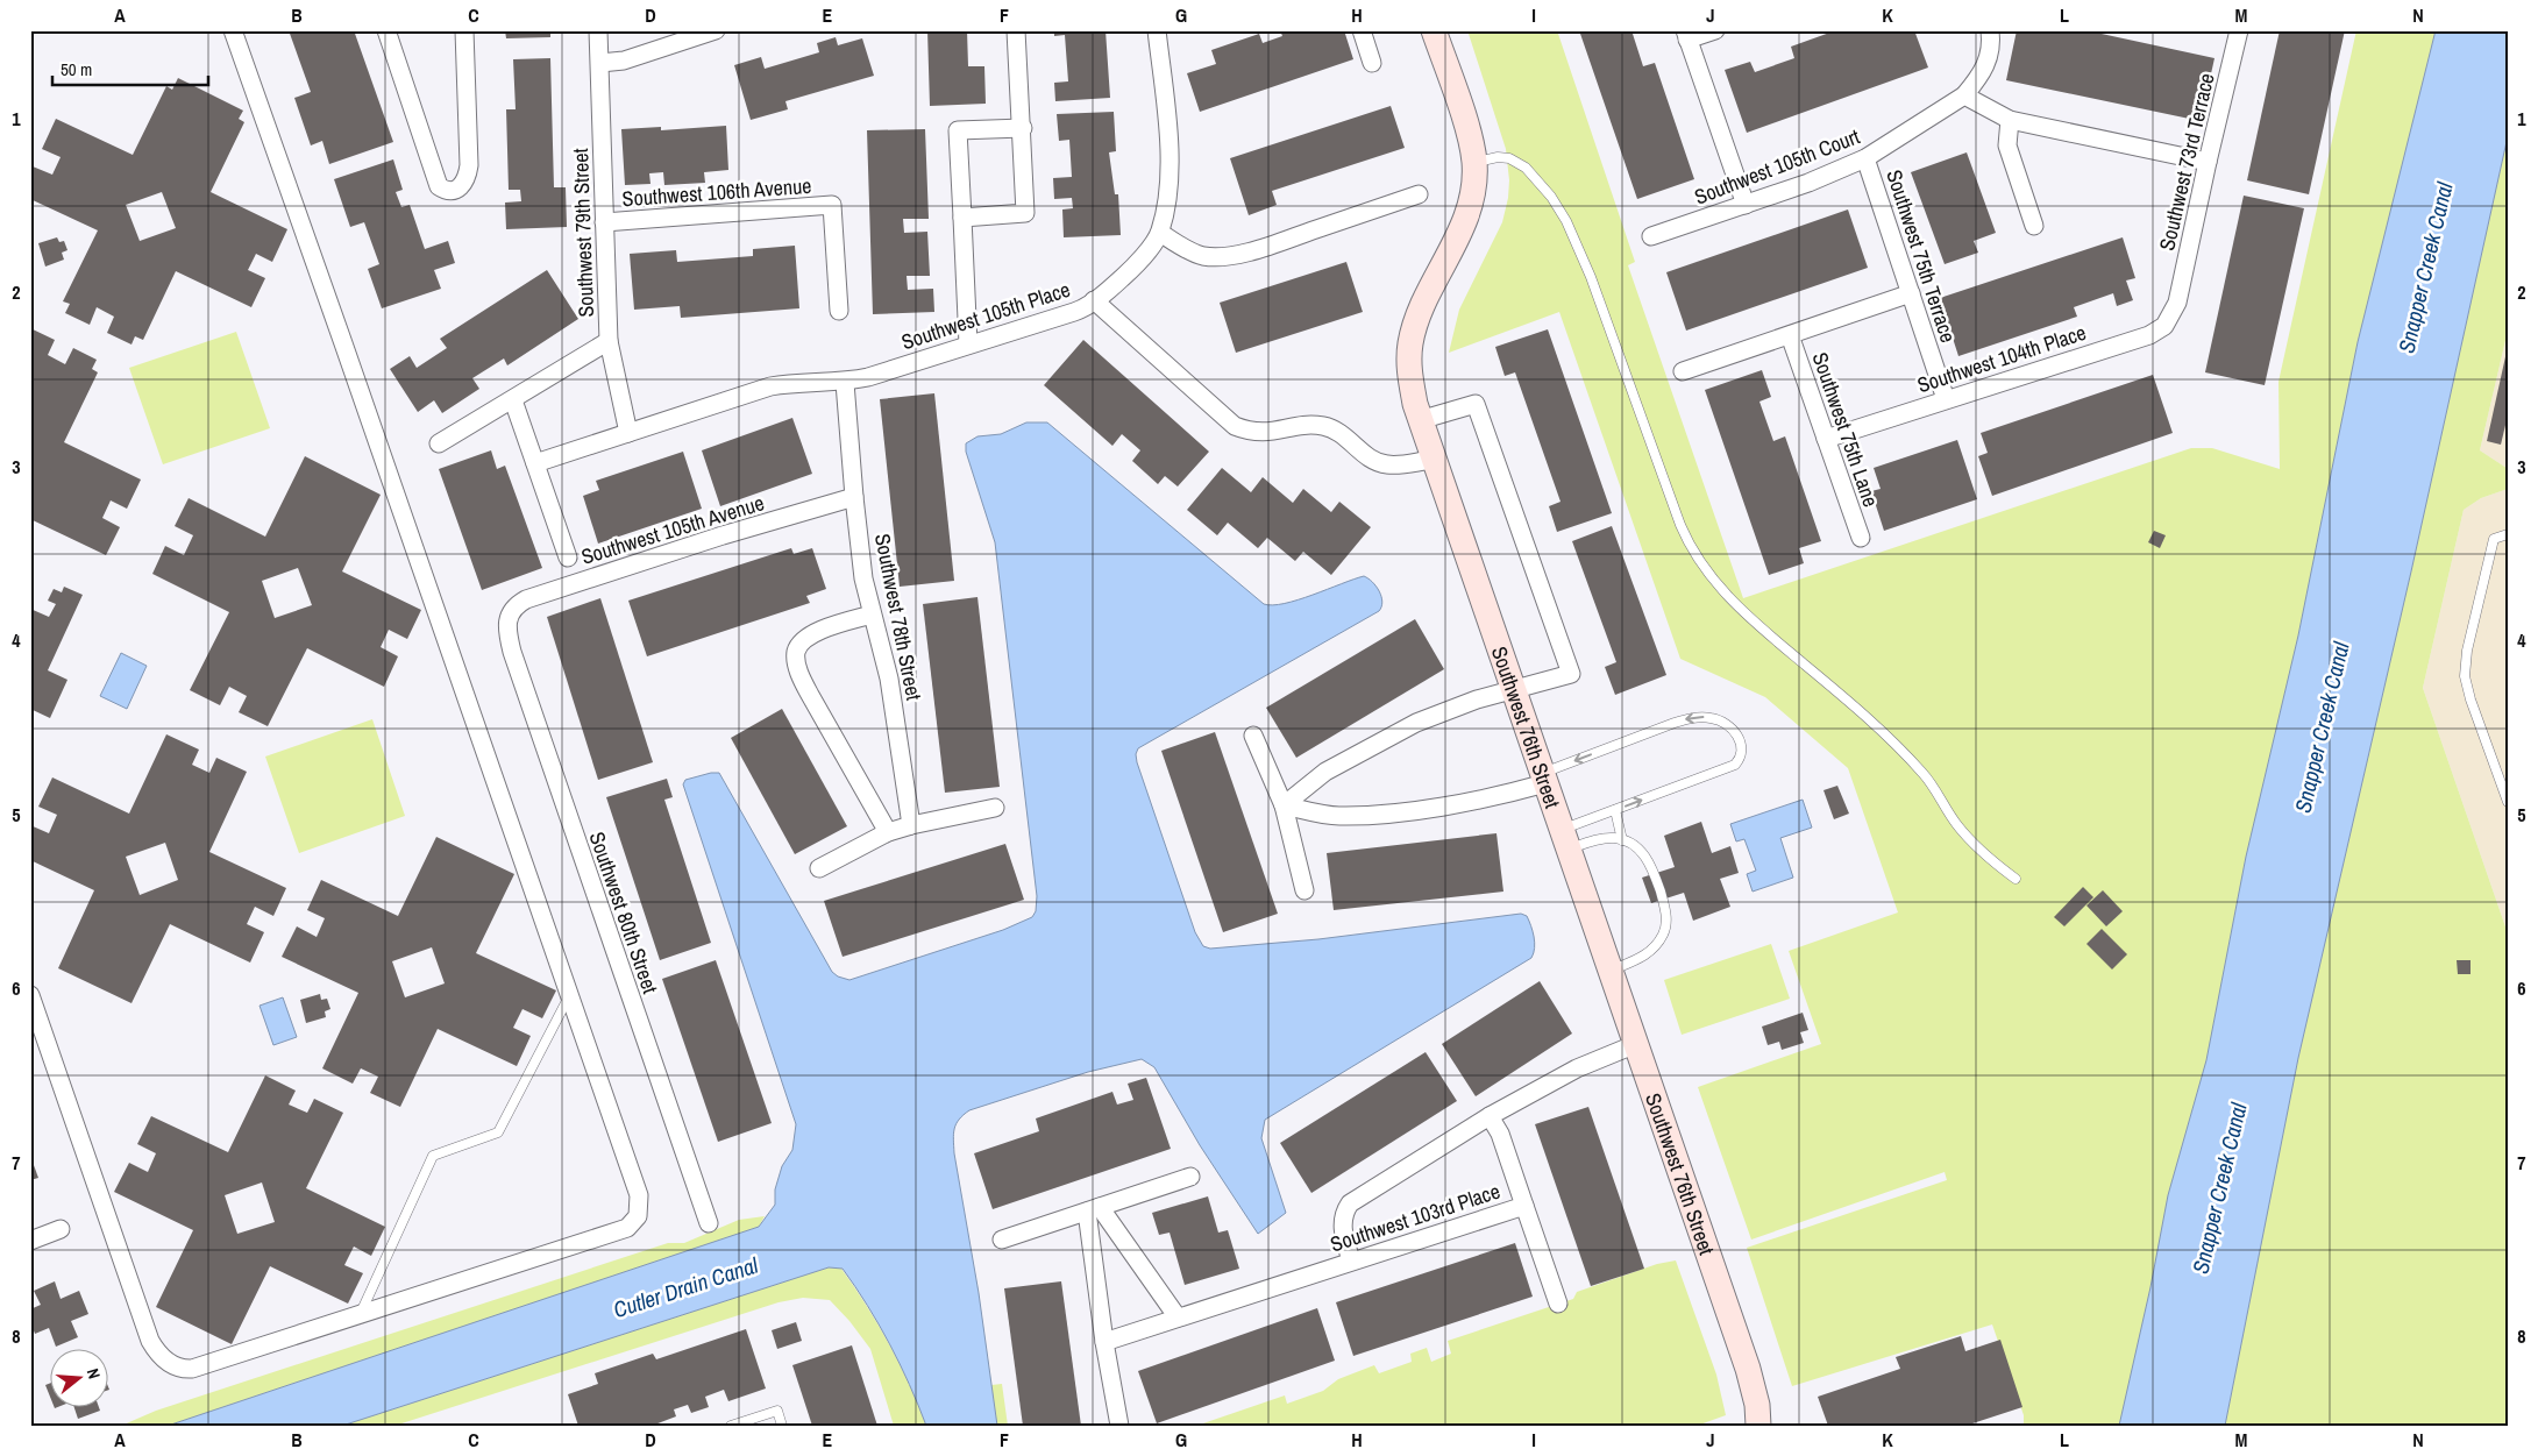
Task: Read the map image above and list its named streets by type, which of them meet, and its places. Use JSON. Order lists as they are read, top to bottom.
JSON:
{
  "streets": {
    "street": [
      "Southwest 73rd Terrace",
      "Southwest 105th Court",
      "Southwest 106th Avenue",
      "Southwest 79th Street",
      "Southwest 75th Terrace",
      "Southwest 105th Place",
      "Southwest 104th Place",
      "Southwest 75th Lane",
      "Southwest 105th Avenue",
      "Southwest 78th Street",
      "Southwest 76th Street",
      "Southwest 80th Street",
      "Southwest 103rd Place"
    ]
  },
  "crossings": [
    ["Southwest 73rd Terrace", "Southwest 104th Place"],
    ["Southwest 105th Court", "Southwest 75th Terrace"],
    ["Southwest 106th Avenue", "Southwest 79th Street"],
    ["Southwest 79th Street", "Southwest 105th Place"],
    ["Southwest 75th Terrace", "Southwest 104th Place"],
    ["Southwest 105th Place", "Southwest 78th Street"],
    ["Southwest 104th Place", "Southwest 75th Lane"],
    ["Southwest 105th Avenue", "Southwest 78th Street"],
    ["Southwest 105th Avenue", "Southwest 80th Street"]
  ],
  "water": ["Snapper Creek Canal", "Cutler Drain Canal"],
  "scale_bar": "50 m",
  "north": "right",
  "grid": {
    "columns": [
      "A",
      "B",
      "C",
      "D",
      "E",
      "F",
      "G",
      "H",
      "I",
      "J",
      "K",
      "L",
      "M",
      "N"
    ],
    "rows": [
      "1",
      "2",
      "3",
      "4",
      "5",
      "6",
      "7",
      "8"
    ]
  }
}
